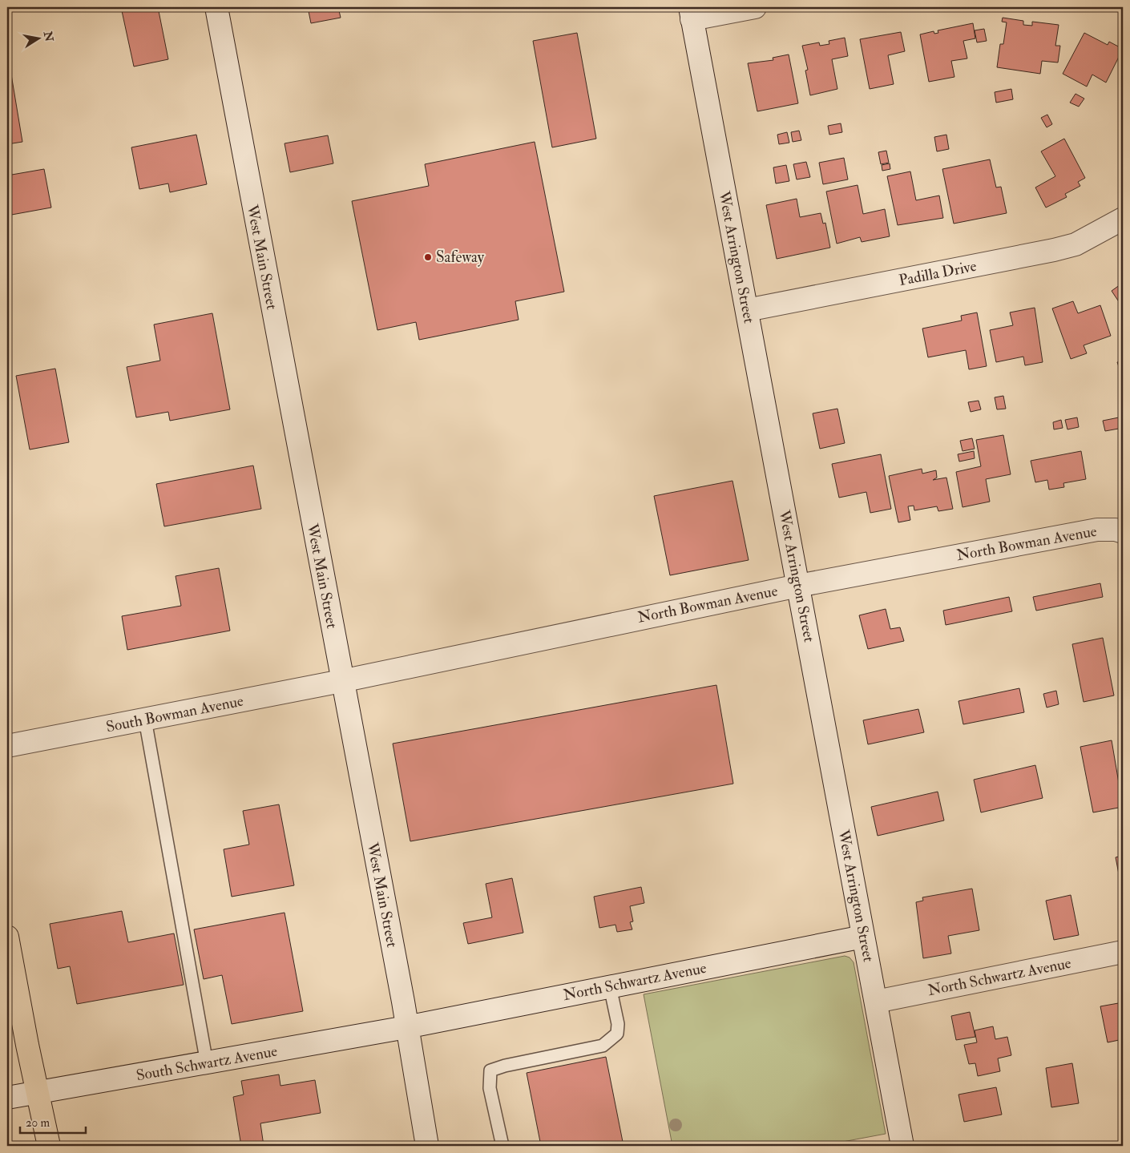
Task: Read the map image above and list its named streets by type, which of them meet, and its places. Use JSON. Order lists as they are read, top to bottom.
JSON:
{
  "streets": {
    "street": [
      "West Main Street",
      "West Arrington Street",
      "Padilla Drive",
      "North Bowman Avenue",
      "South Bowman Avenue",
      "North Schwartz Avenue",
      "South Schwartz Avenue"
    ]
  },
  "crossings": [
    ["West Main Street", "North Bowman Avenue"],
    ["West Main Street", "South Bowman Avenue"],
    ["West Main Street", "North Schwartz Avenue"],
    ["West Main Street", "South Schwartz Avenue"],
    ["West Arrington Street", "Padilla Drive"],
    ["West Arrington Street", "North Bowman Avenue"],
    ["West Arrington Street", "North Schwartz Avenue"],
    ["North Bowman Avenue", "South Bowman Avenue"],
    ["North Schwartz Avenue", "South Schwartz Avenue"]
  ],
  "places": ["Safeway"],
  "scale_bar": "20 m",
  "north": "right"
}
